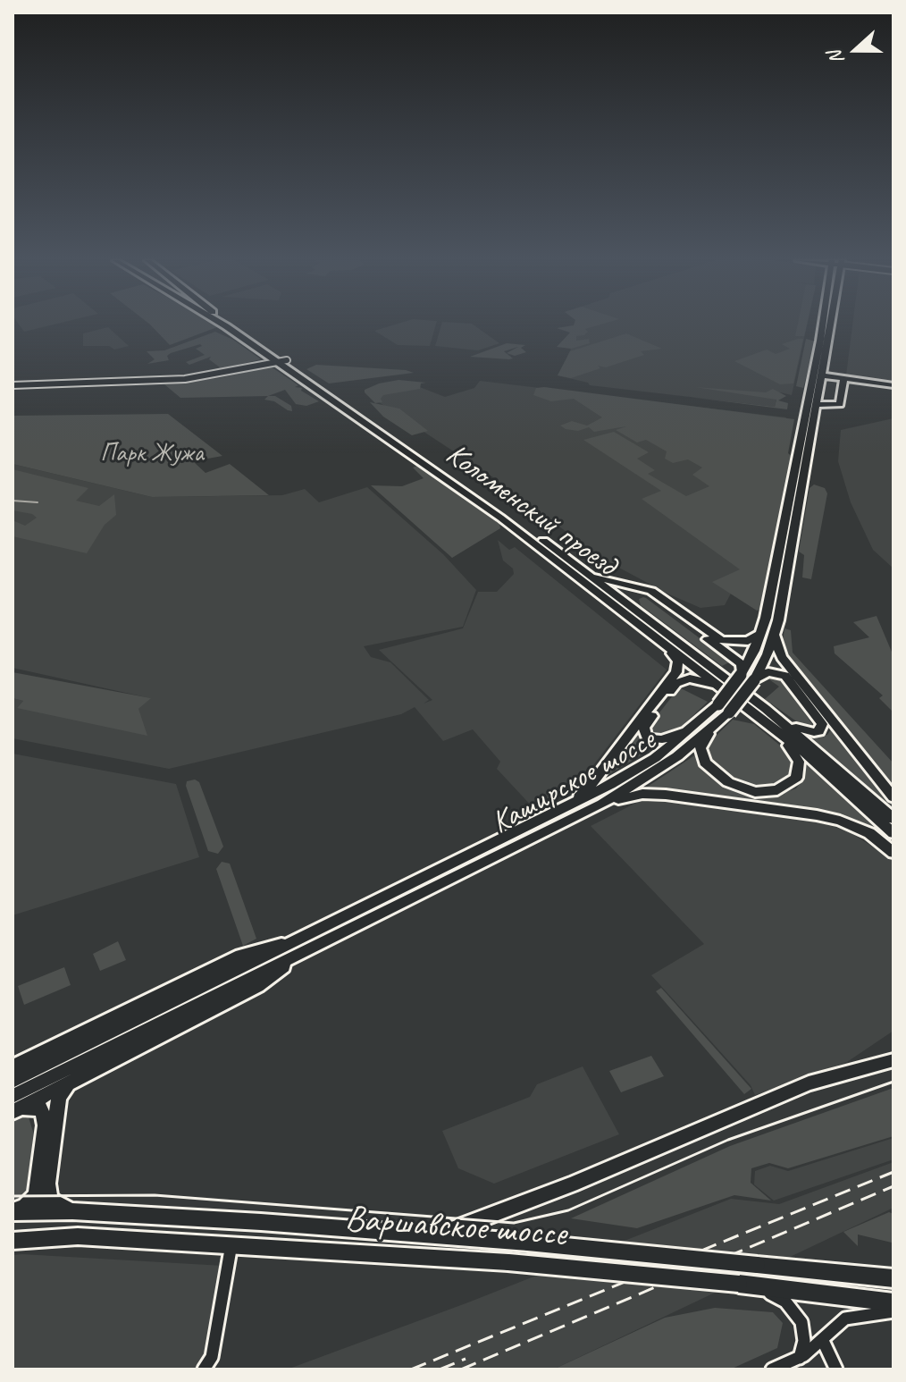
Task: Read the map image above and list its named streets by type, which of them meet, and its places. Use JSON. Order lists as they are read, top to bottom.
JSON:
{
  "streets": {
    "main road": ["Коломенский проезд", "Каширское шоссе", "Варшавское шоссе"]
  },
  "parks": ["Парк Жужа"],
  "north": "left"
}
